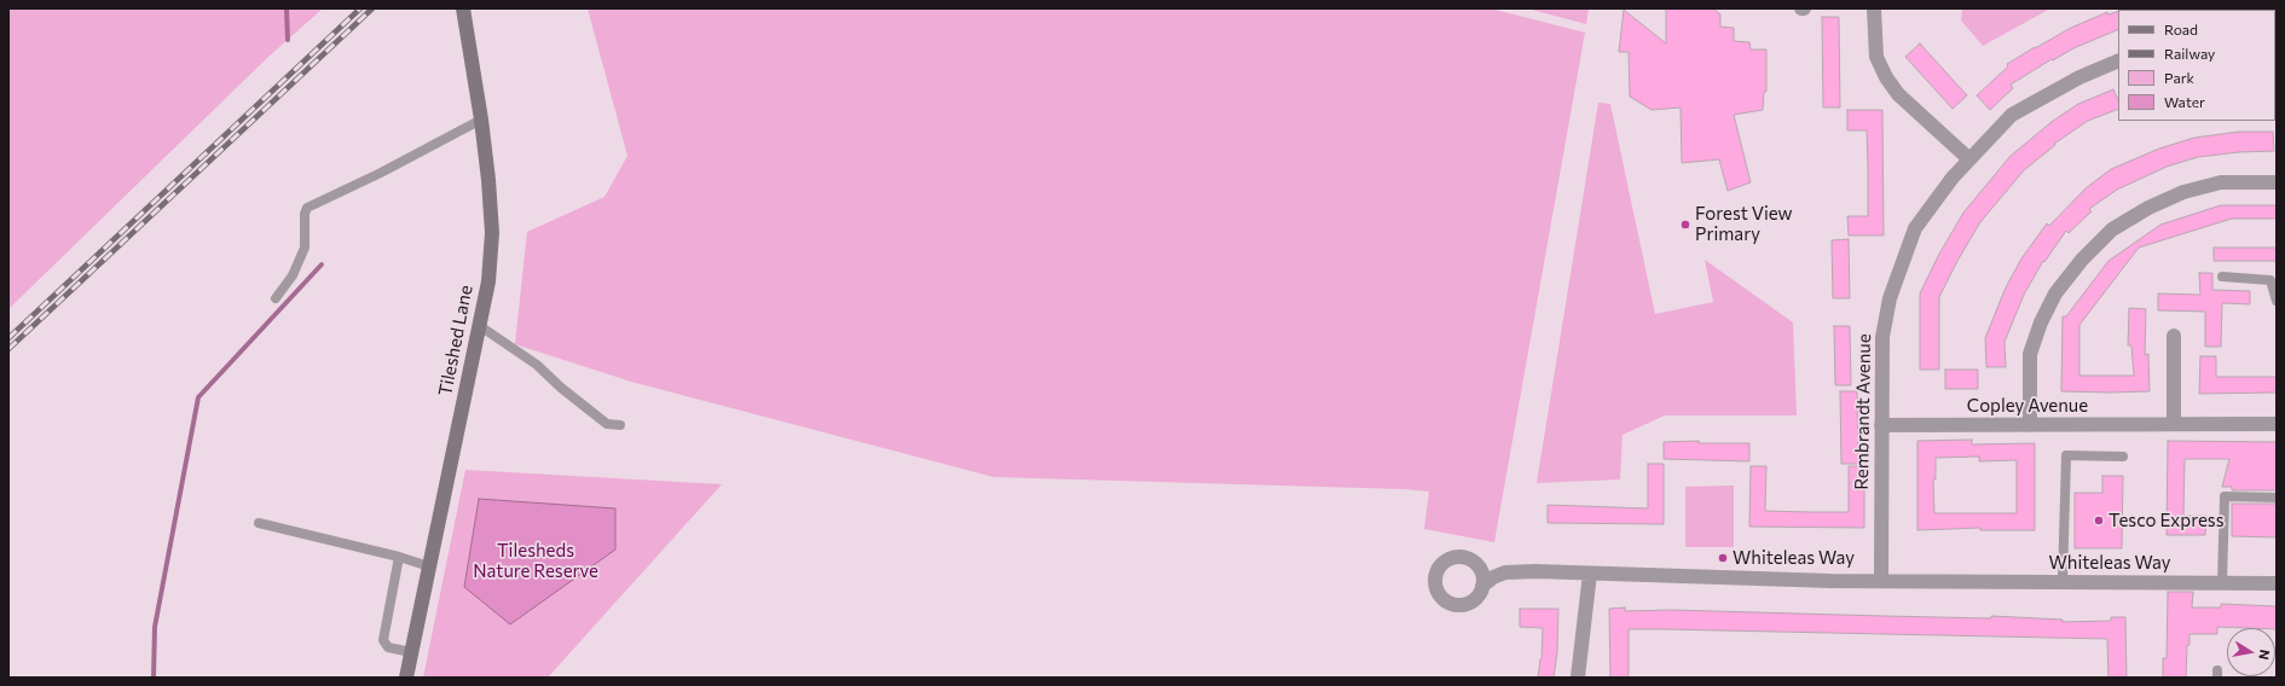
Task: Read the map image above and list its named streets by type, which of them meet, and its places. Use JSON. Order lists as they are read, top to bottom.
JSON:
{
  "streets": {
    "street": [
      "Tileshed Lane",
      "Copley Avenue",
      "Rembrandt Avenue",
      "Whiteleas Way"
    ]
  },
  "crossings": [
    ["Copley Avenue", "Rembrandt Avenue"],
    ["Rembrandt Avenue", "Whiteleas Way"]
  ],
  "parks": ["Tilesheds Nature Reserve"],
  "places": ["Forest View Primary", "Tesco Express", "Whiteleas Way"],
  "legend": [
    "Road",
    "Railway",
    "Park",
    "Water"
  ],
  "north": "right"
}
